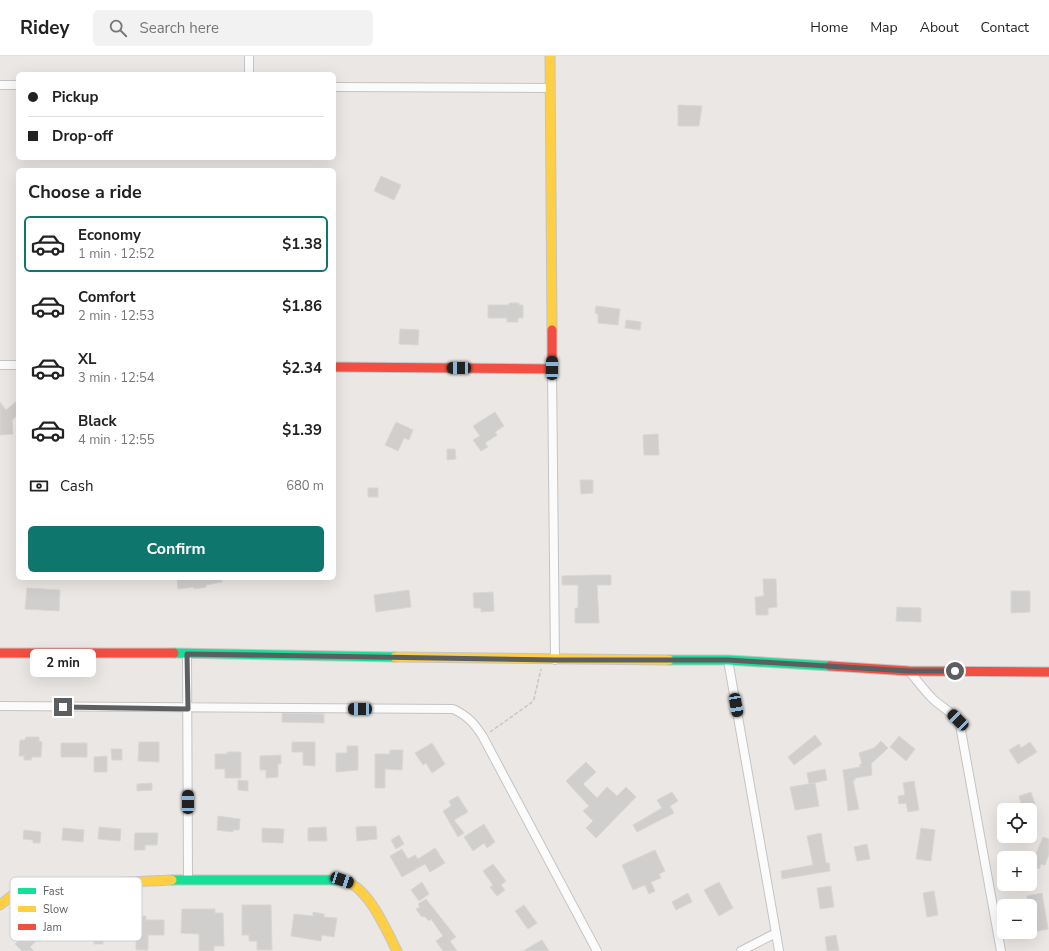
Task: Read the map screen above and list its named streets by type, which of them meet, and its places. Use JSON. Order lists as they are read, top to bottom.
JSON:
{
  "legend": ["Fast", "Slow", "Jam"],
  "page": {
    "header": "Ridey",
    "search": "Search here",
    "nav": [
      "Home",
      "Map",
      "About",
      "Contact"
    ],
    "banner": ["Pickup", "Drop-off"],
    "heading": "Choose a ride",
    "list": [
      {
        "name": "Economy",
        "note": "1 min · 12:52",
        "value": "$1.38"
      },
      {
        "name": "Comfort",
        "note": "2 min · 12:53",
        "value": "$1.86"
      },
      {
        "name": "XL",
        "note": "3 min · 12:54",
        "value": "$2.34"
      },
      {
        "name": "Black",
        "note": "4 min · 12:55",
        "value": "$1.39"
      }
    ],
    "pay": ["Cash", "680 m"],
    "buttons": "Confirm",
    "bubble": "2 min",
    "map_buttons": ["+", "−"]
  }
}
